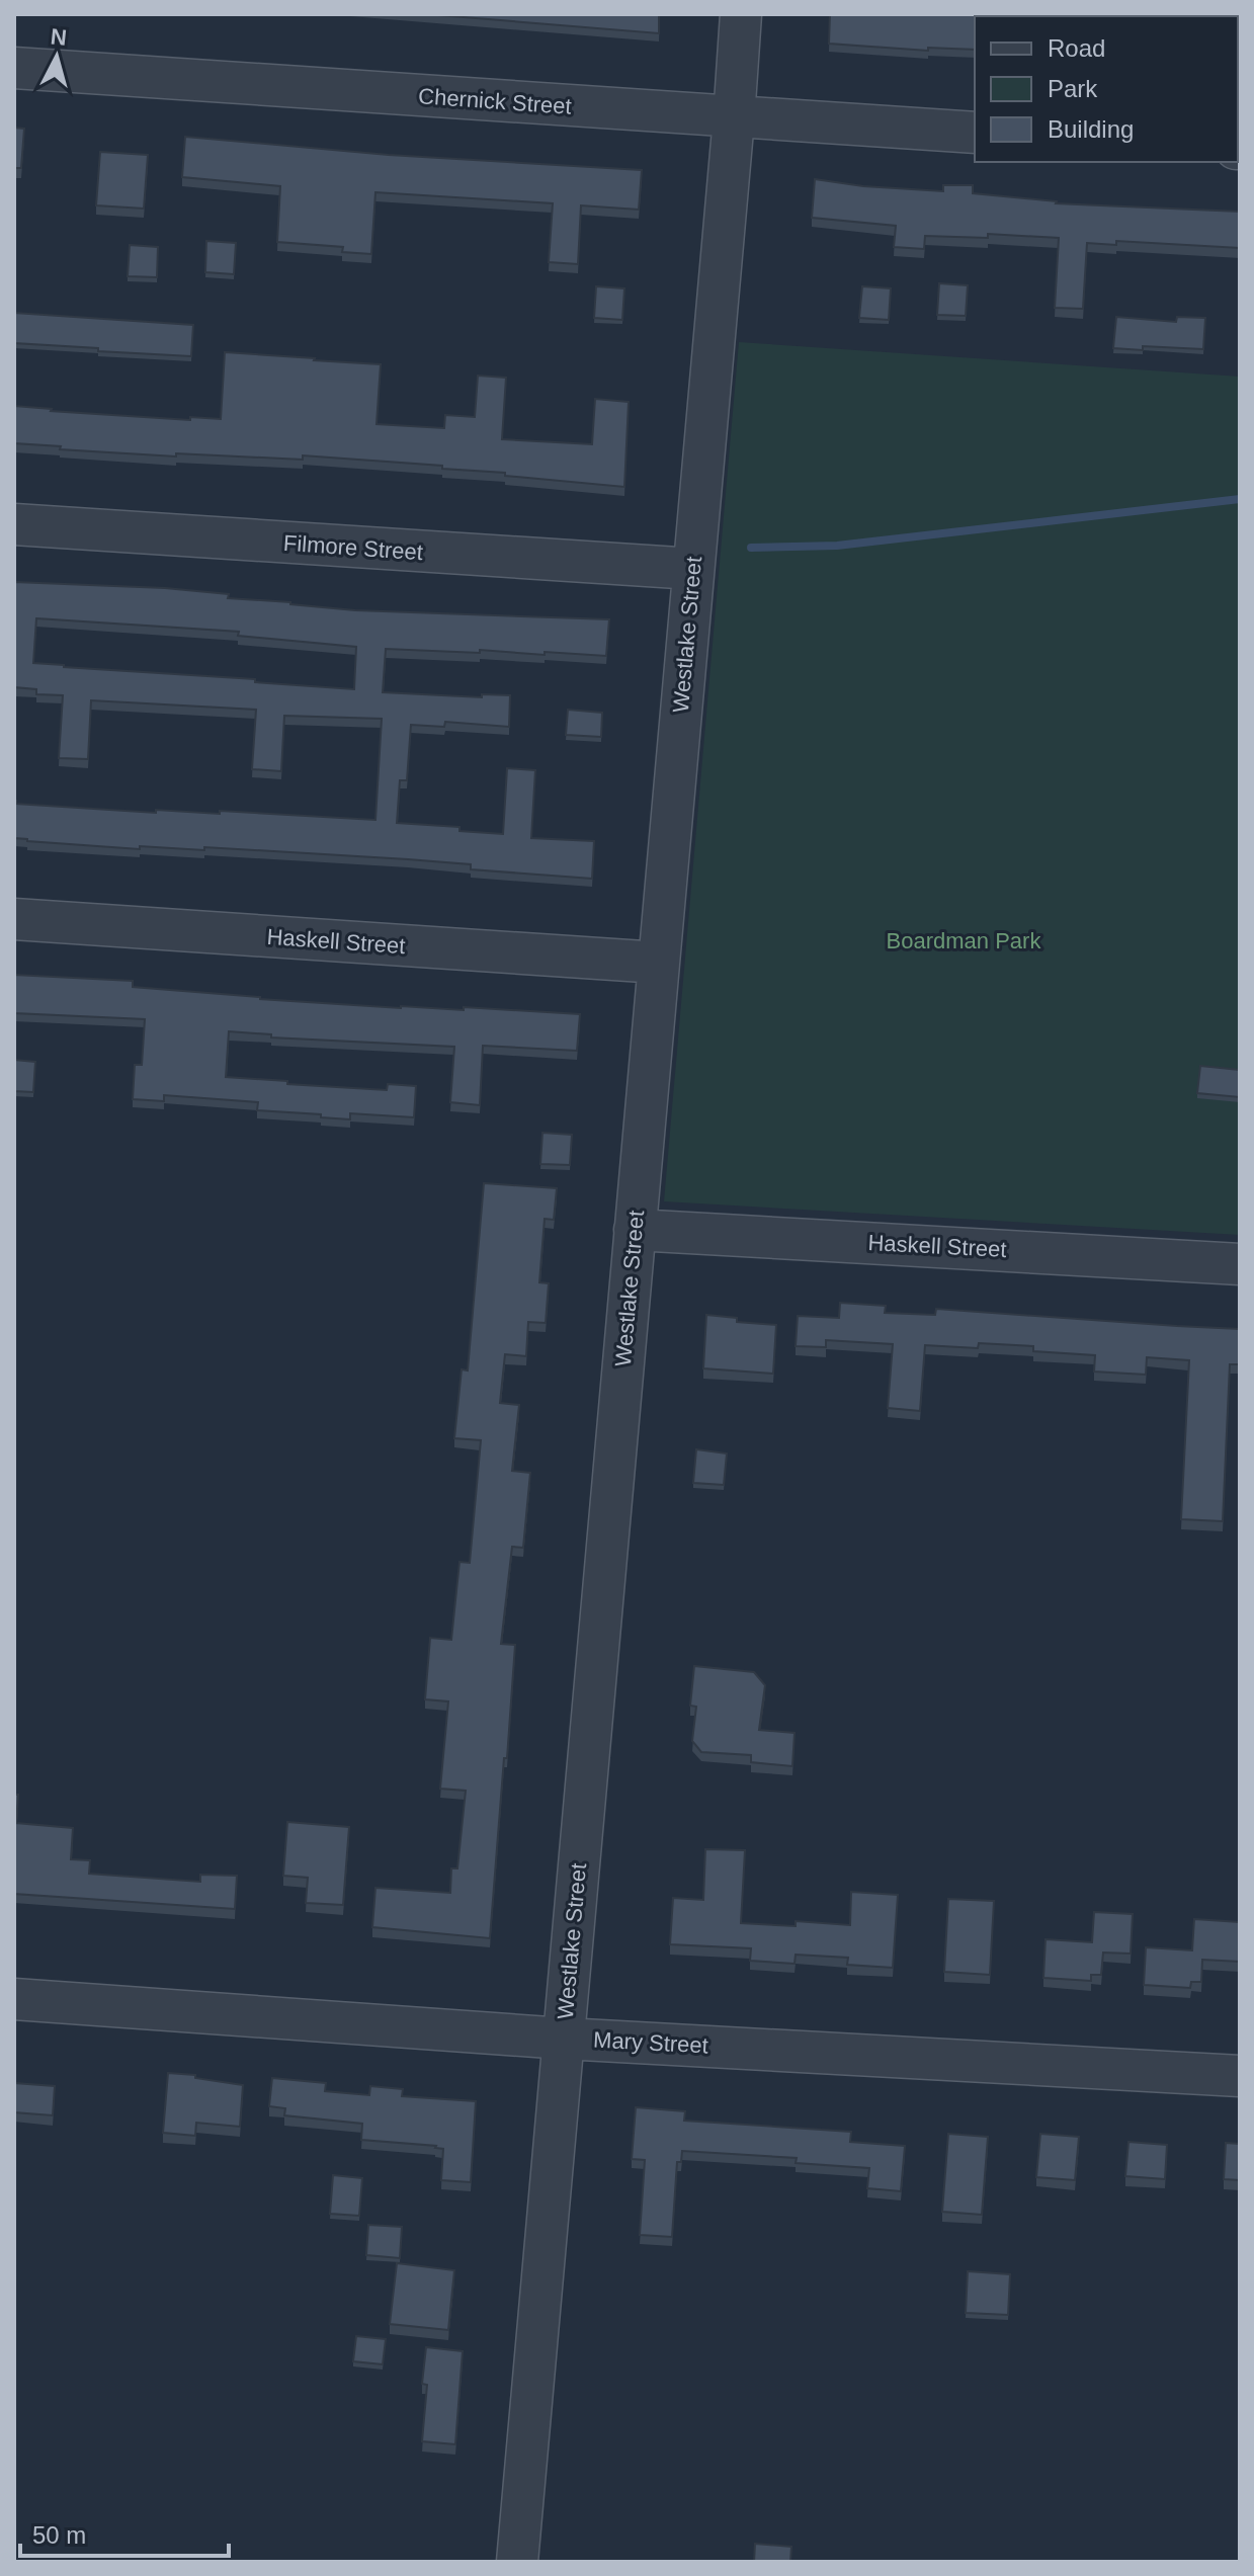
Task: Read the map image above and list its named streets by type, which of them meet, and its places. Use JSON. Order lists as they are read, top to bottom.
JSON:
{
  "streets": {
    "street": [
      "Chernick Street",
      "Filmore Street",
      "Westlake Street",
      "Haskell Street",
      "Mary Street"
    ]
  },
  "crossings": [
    ["Chernick Street", "Westlake Street"],
    ["Filmore Street", "Westlake Street"],
    ["Westlake Street", "Haskell Street"],
    ["Westlake Street", "Mary Street"]
  ],
  "parks": ["Boardman Park"],
  "legend": ["Road", "Park", "Building"],
  "scale_bar": "50 m",
  "north": "top"
}
